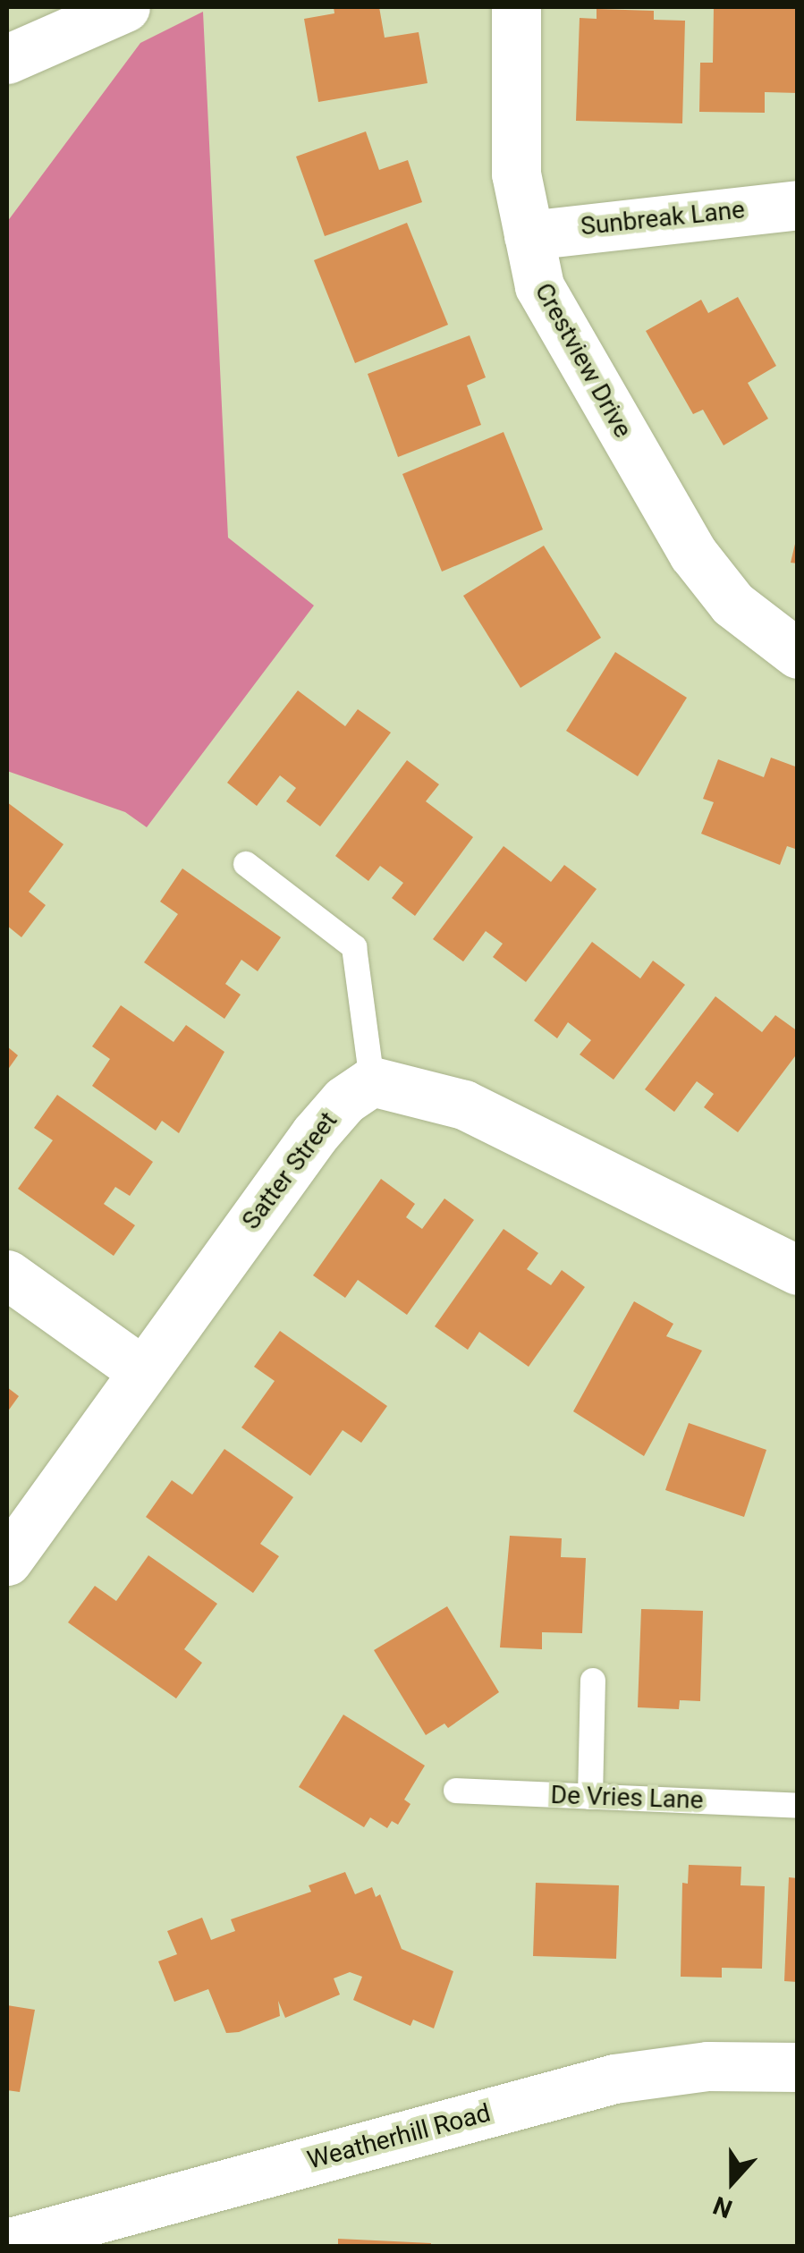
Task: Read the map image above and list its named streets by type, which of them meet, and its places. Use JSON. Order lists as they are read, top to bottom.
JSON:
{
  "streets": {
    "street": [
      "Sunbreak Lane",
      "Crestview Drive",
      "Satter Street",
      "Weatherhill Road"
    ],
    "lane": ["De Vries Lane"]
  },
  "crossings": [
    ["Sunbreak Lane", "Crestview Drive"]
  ],
  "north": "bottom"
}
